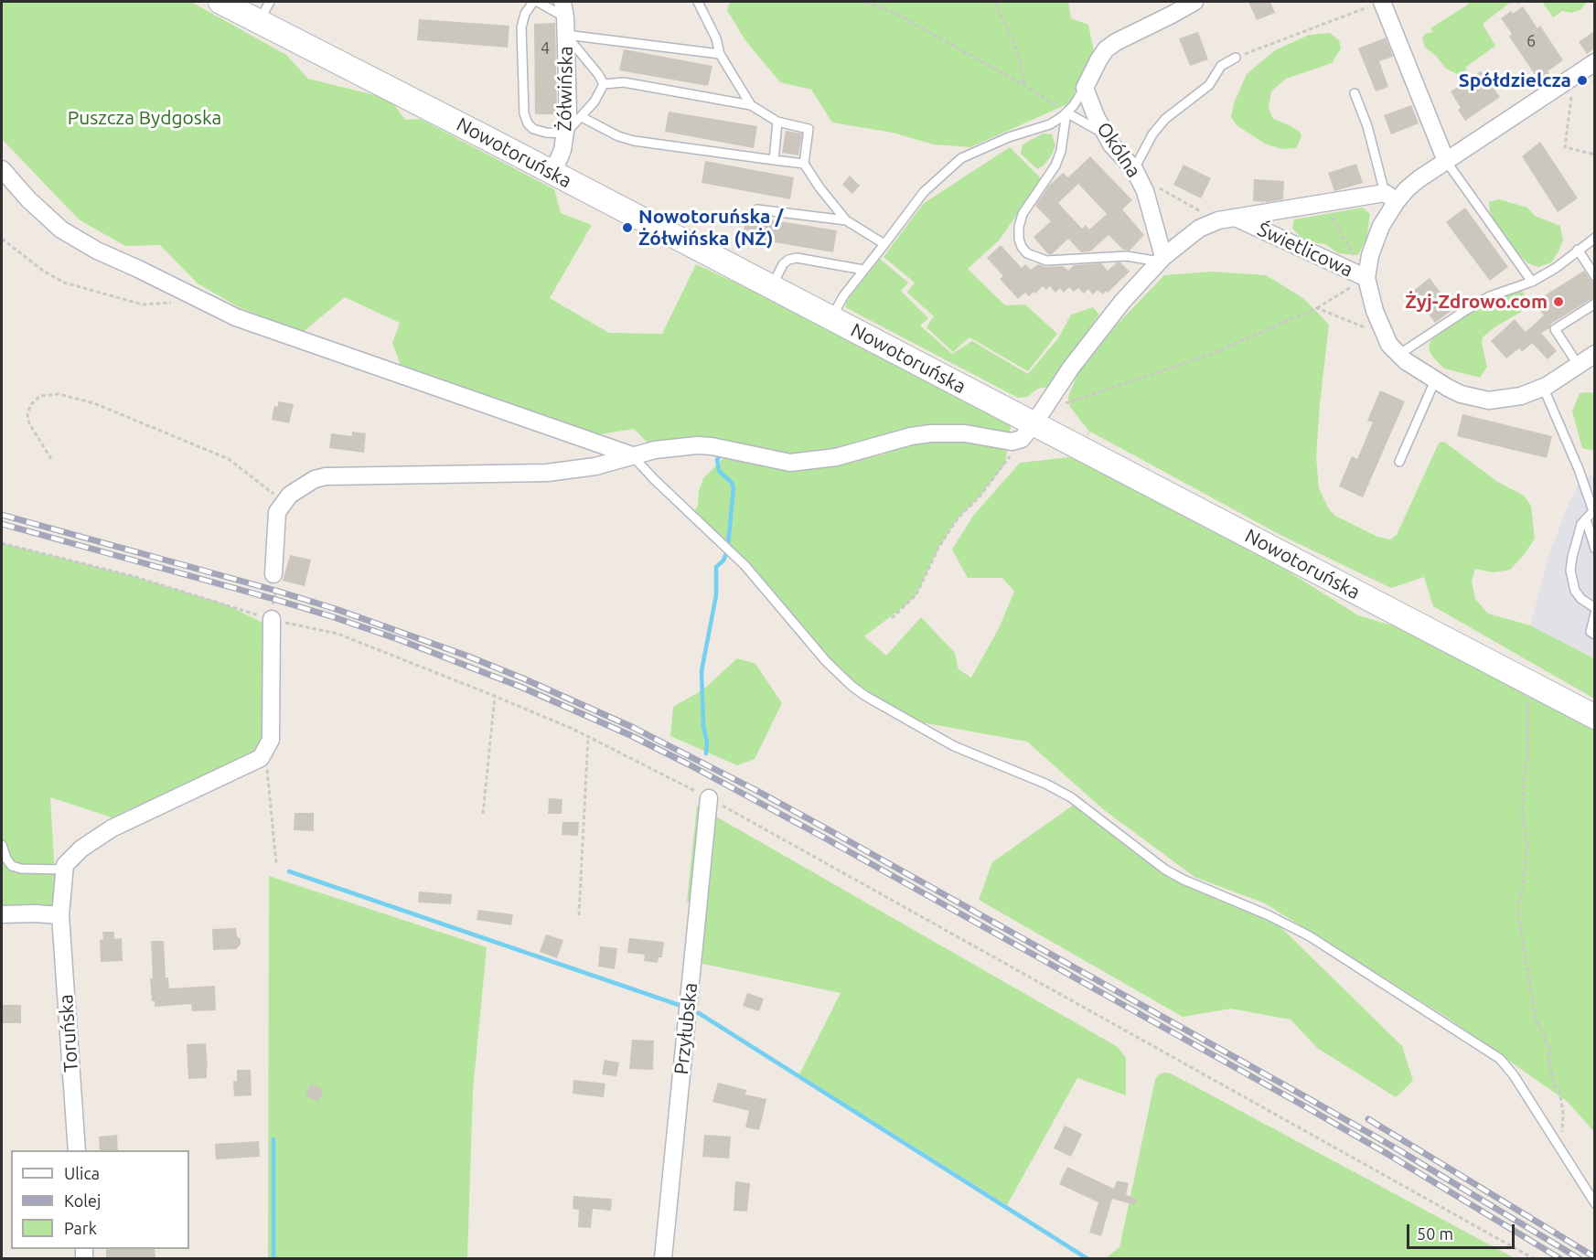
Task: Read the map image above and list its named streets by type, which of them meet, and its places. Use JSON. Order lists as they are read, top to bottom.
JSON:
{
  "streets": {
    "main road": ["Nowotoruńska"],
    "street": [
      "Żółwińska",
      "Okólna",
      "Świetlicowa",
      "Przyłubska",
      "Toruńska"
    ]
  },
  "crossings": [
    ["Żółwińska", "Nowotoruńska"],
    ["Okólna", "Świetlicowa"],
    ["Nowotoruńska", "Świetlicowa"]
  ],
  "parks": ["Puszcza Bydgoska"],
  "places": ["Spółdzielcza", "Nowotoruńska / Żółwińska (NŻ)", "Żyj-Zdrowo.com"],
  "house_numbers": ["6", "4"],
  "legend": ["Ulica", "Kolej", "Park"],
  "scale_bar": "50 m"
}
